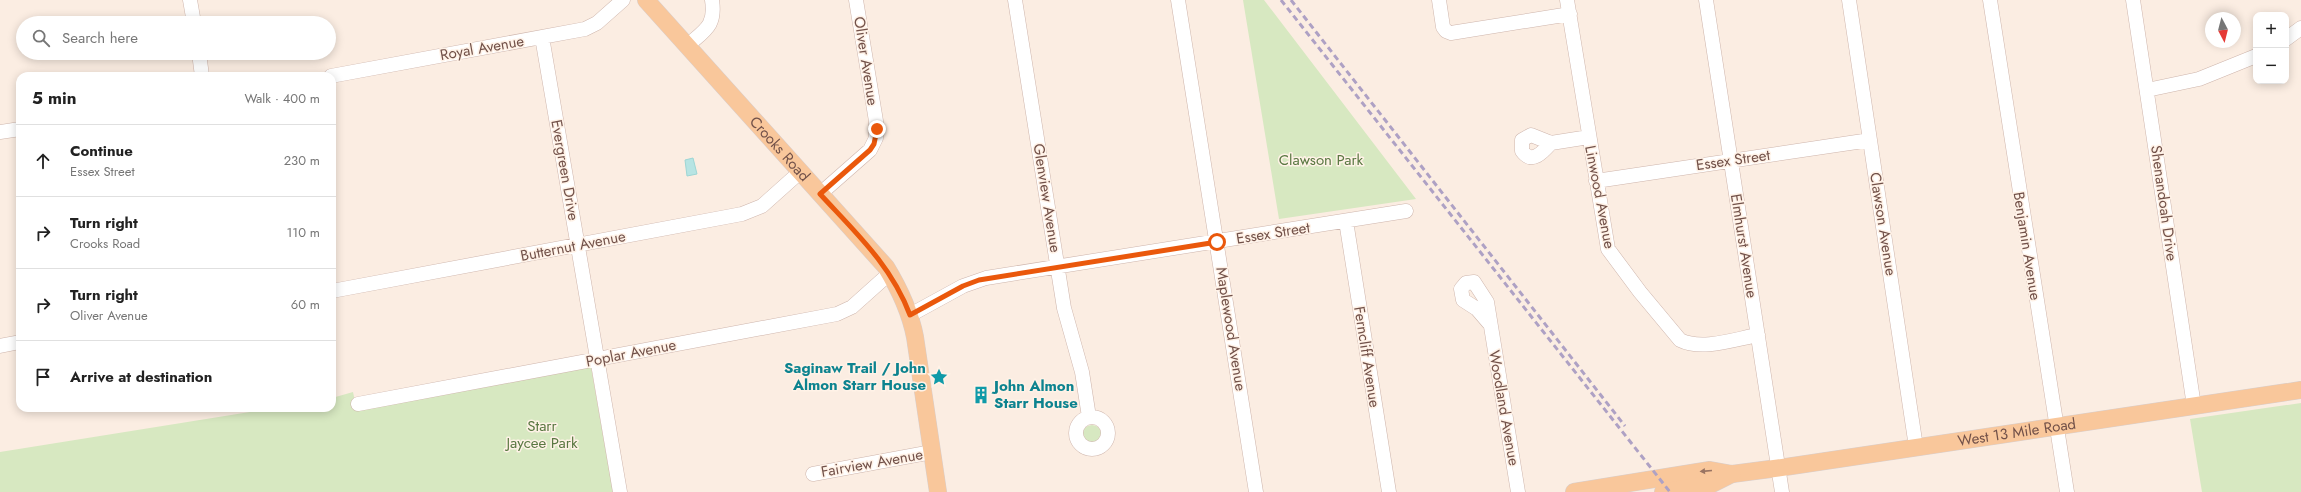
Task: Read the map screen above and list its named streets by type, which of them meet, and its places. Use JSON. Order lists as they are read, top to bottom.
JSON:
{
  "streets": {
    "main road": ["Crooks Road", "West 13 Mile Road"],
    "street": [
      "Royal Avenue",
      "Oliver Avenue",
      "Essex Street",
      "Evergreen Drive",
      "Linwood Avenue",
      "Glenview Avenue",
      "Shenandoah Drive",
      "Clawson Avenue",
      "Butternut Avenue",
      "Elmhurst Avenue",
      "Benjamin Avenue",
      "Maplewood Avenue",
      "Poplar Avenue",
      "Ferncliff Avenue",
      "Woodland Avenue",
      "Fairview Avenue"
    ]
  },
  "crossings": [
    ["Royal Avenue", "Evergreen Drive"],
    ["Oliver Avenue", "Crooks Road"],
    ["Crooks Road", "Essex Street"],
    ["Crooks Road", "Butternut Avenue"],
    ["Crooks Road", "Poplar Avenue"],
    ["Crooks Road", "Fairview Avenue"],
    ["Essex Street", "Linwood Avenue"],
    ["Essex Street", "Glenview Avenue"],
    ["Essex Street", "Clawson Avenue"],
    ["Essex Street", "Elmhurst Avenue"],
    ["Essex Street", "Maplewood Avenue"],
    ["Essex Street", "Ferncliff Avenue"],
    ["Evergreen Drive", "Butternut Avenue"],
    ["Evergreen Drive", "Poplar Avenue"],
    ["Linwood Avenue", "Elmhurst Avenue"],
    ["Shenandoah Drive", "West 13 Mile Road"],
    ["Clawson Avenue", "West 13 Mile Road"],
    ["Elmhurst Avenue", "West 13 Mile Road"],
    ["Benjamin Avenue", "West 13 Mile Road"]
  ],
  "parks": ["Clawson Park", "Starr Jaycee Park"],
  "places": {
    "place": ["Saginaw Trail / John Almon Starr House"],
    "building": ["John Almon Starr House"]
  },
  "north": "bottom",
  "page": {
    "map_buttons": ["+", "−"],
    "search": "Search here",
    "heading": ["5 min", "Walk · 400 m"],
    "list": [
      ["Continue", "Essex Street", "230 m"],
      ["Turn right", "Crooks Road", "110 m"],
      ["Turn right", "Oliver Avenue", "60 m"],
      "Arrive at destination"
    ]
  }
}
